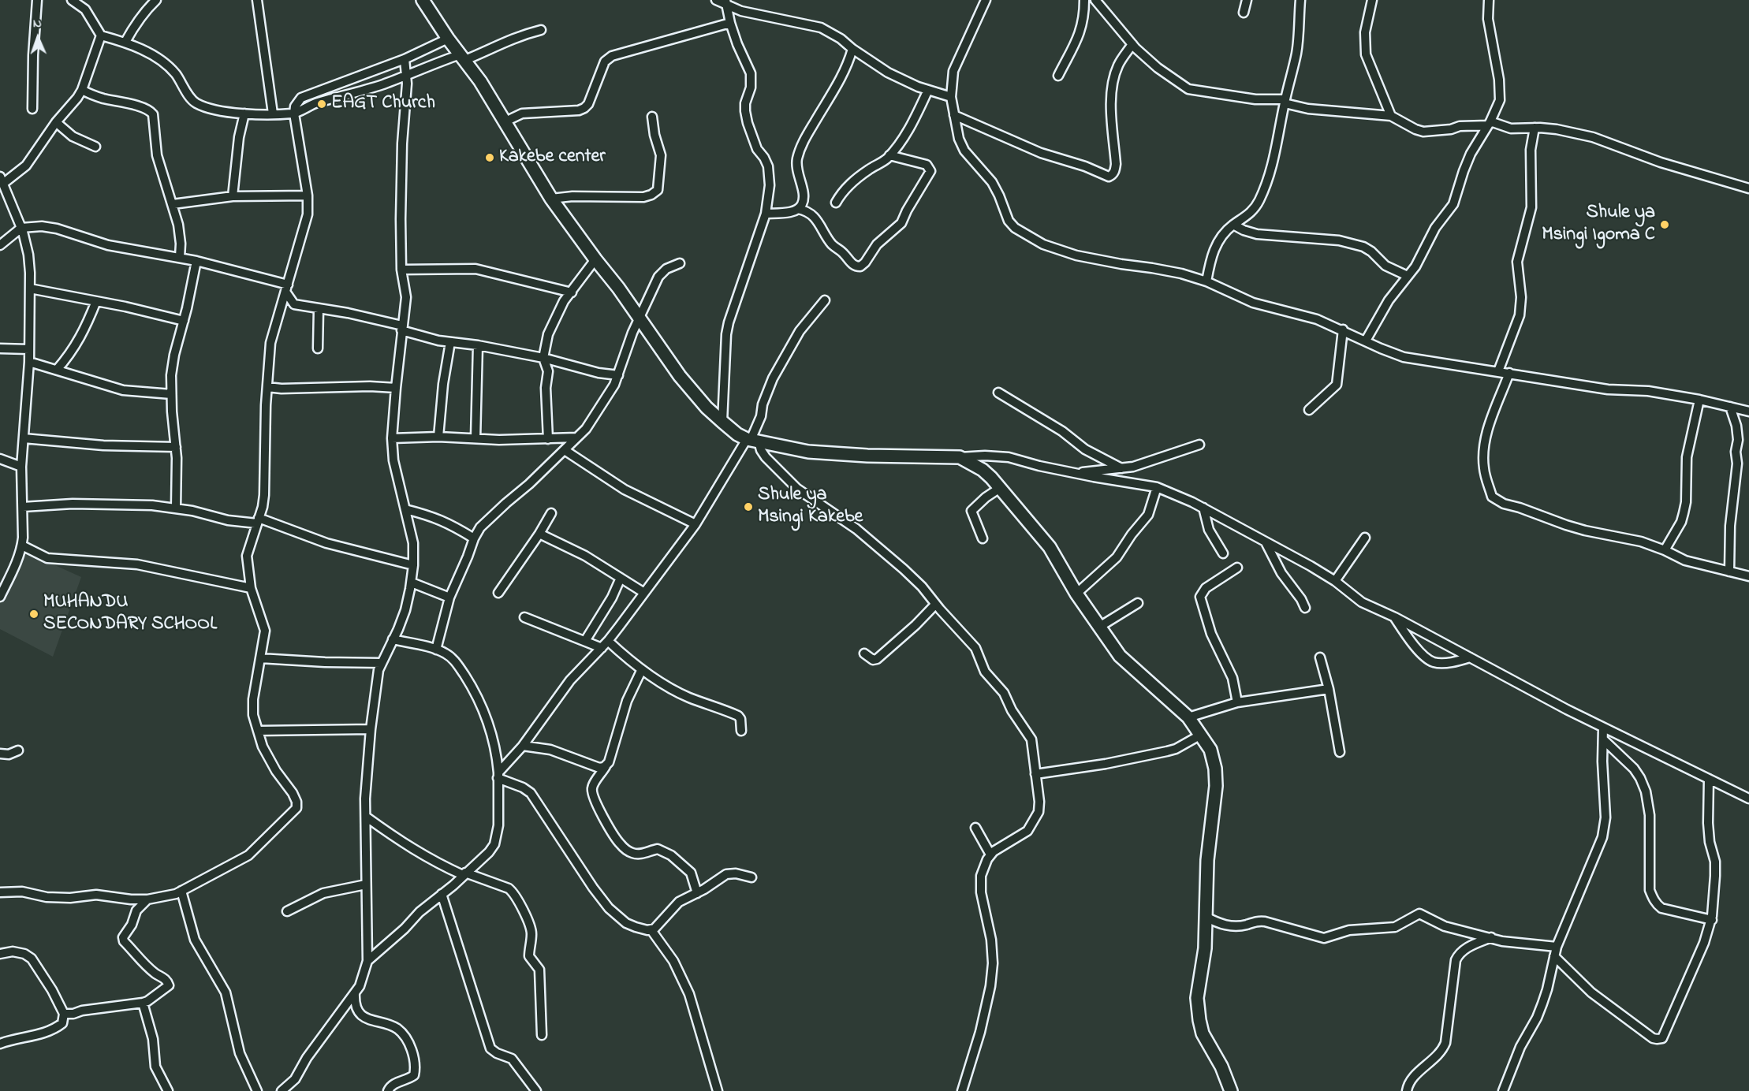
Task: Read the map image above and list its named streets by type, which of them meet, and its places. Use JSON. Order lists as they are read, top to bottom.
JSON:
{
  "places": [
    "EAGT Church",
    "Kakebe center",
    "Shule ya Msingi Igoma C",
    "Shule ya Msingi Kakebe",
    "MUHANDU SECONDARY SCHOOL"
  ],
  "north": "top"
}
